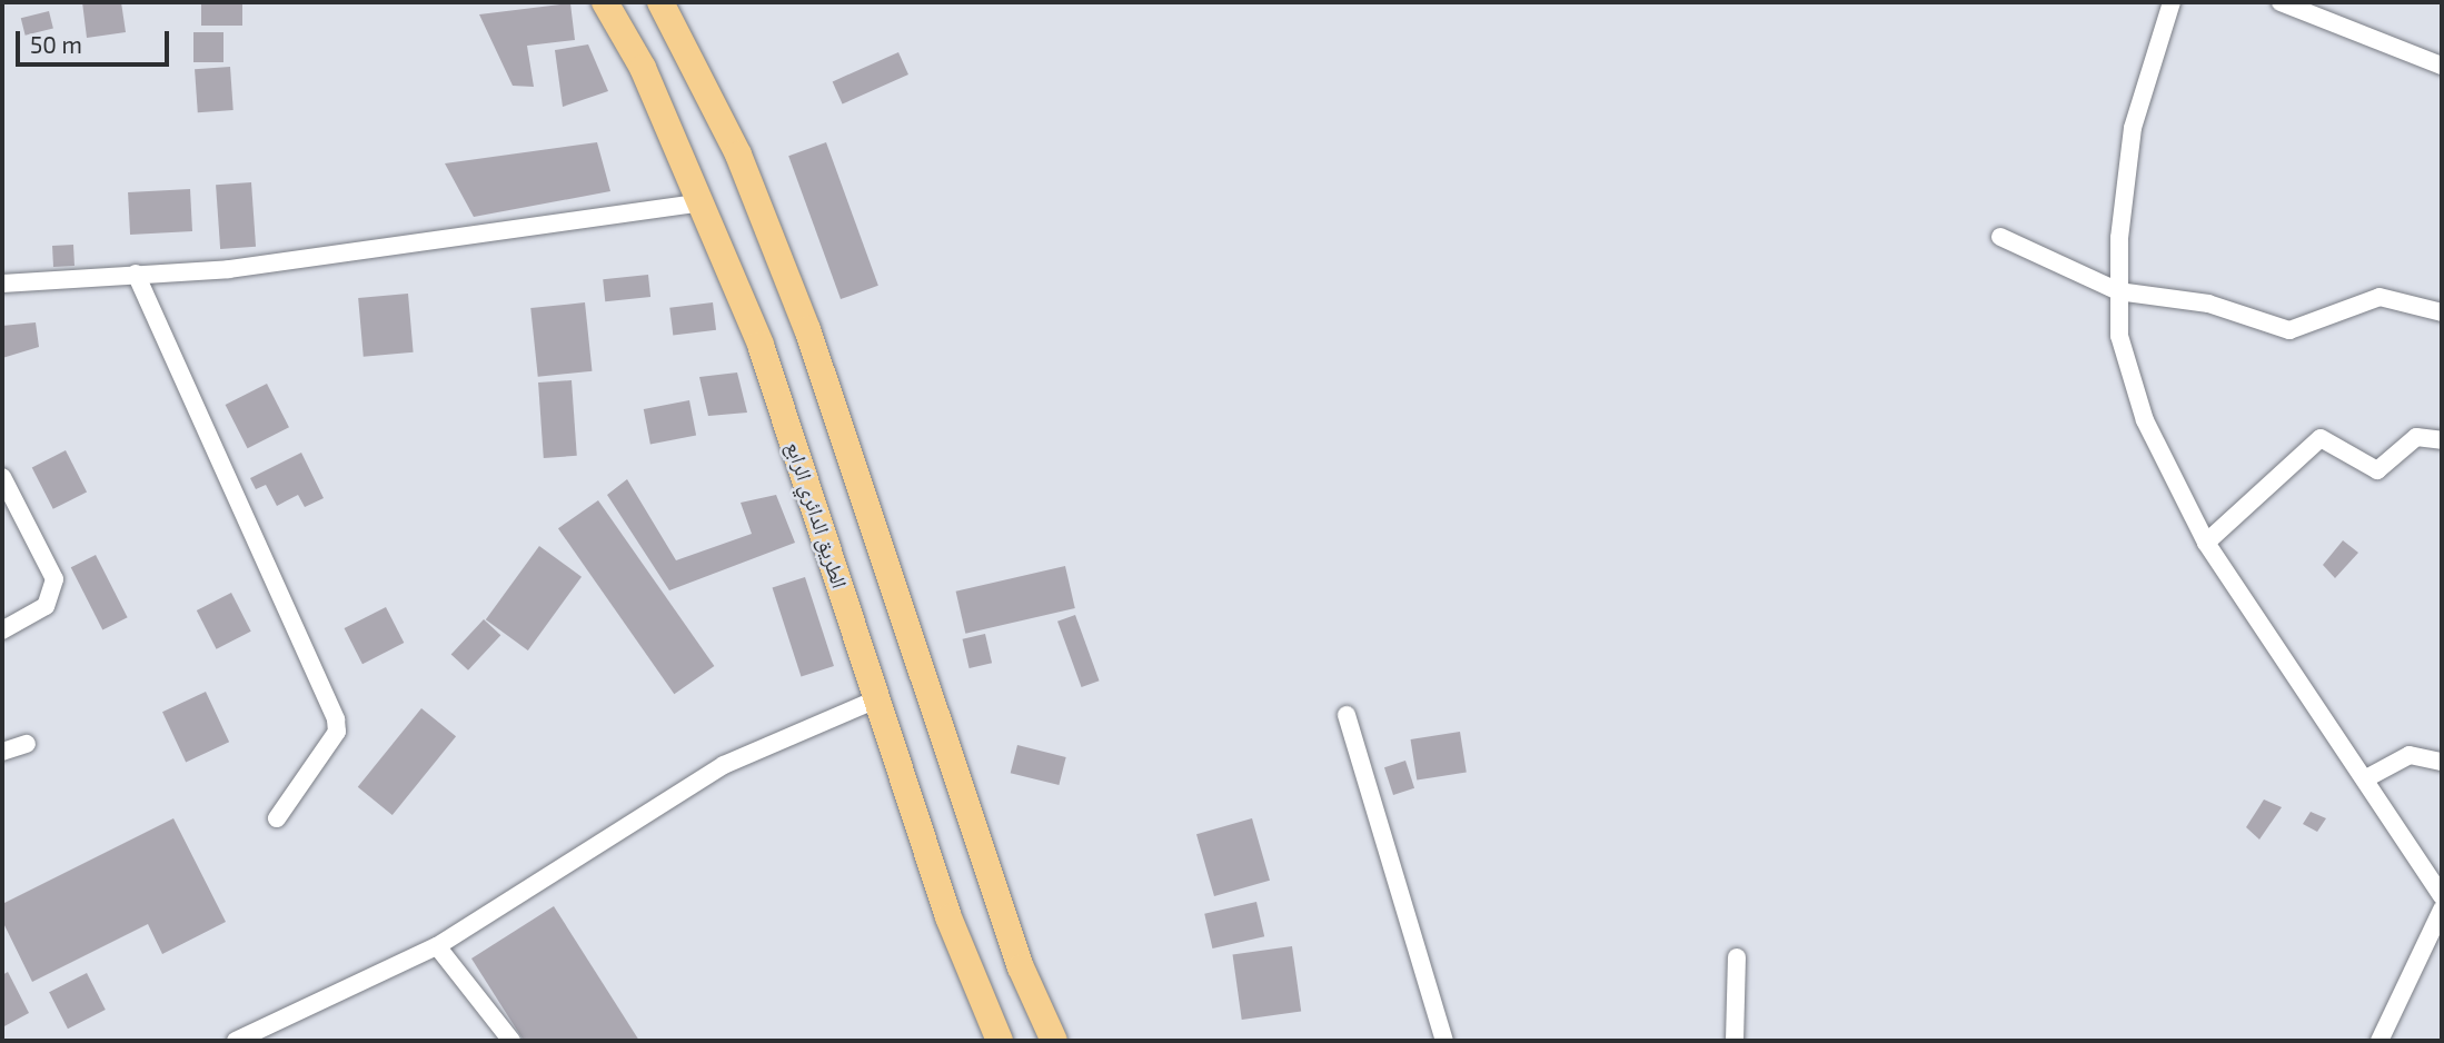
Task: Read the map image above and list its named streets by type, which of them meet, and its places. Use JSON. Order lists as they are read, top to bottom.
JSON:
{
  "streets": {
    "main road": ["الطريق الدائري الرابع"]
  },
  "scale_bar": "50 m"
}
